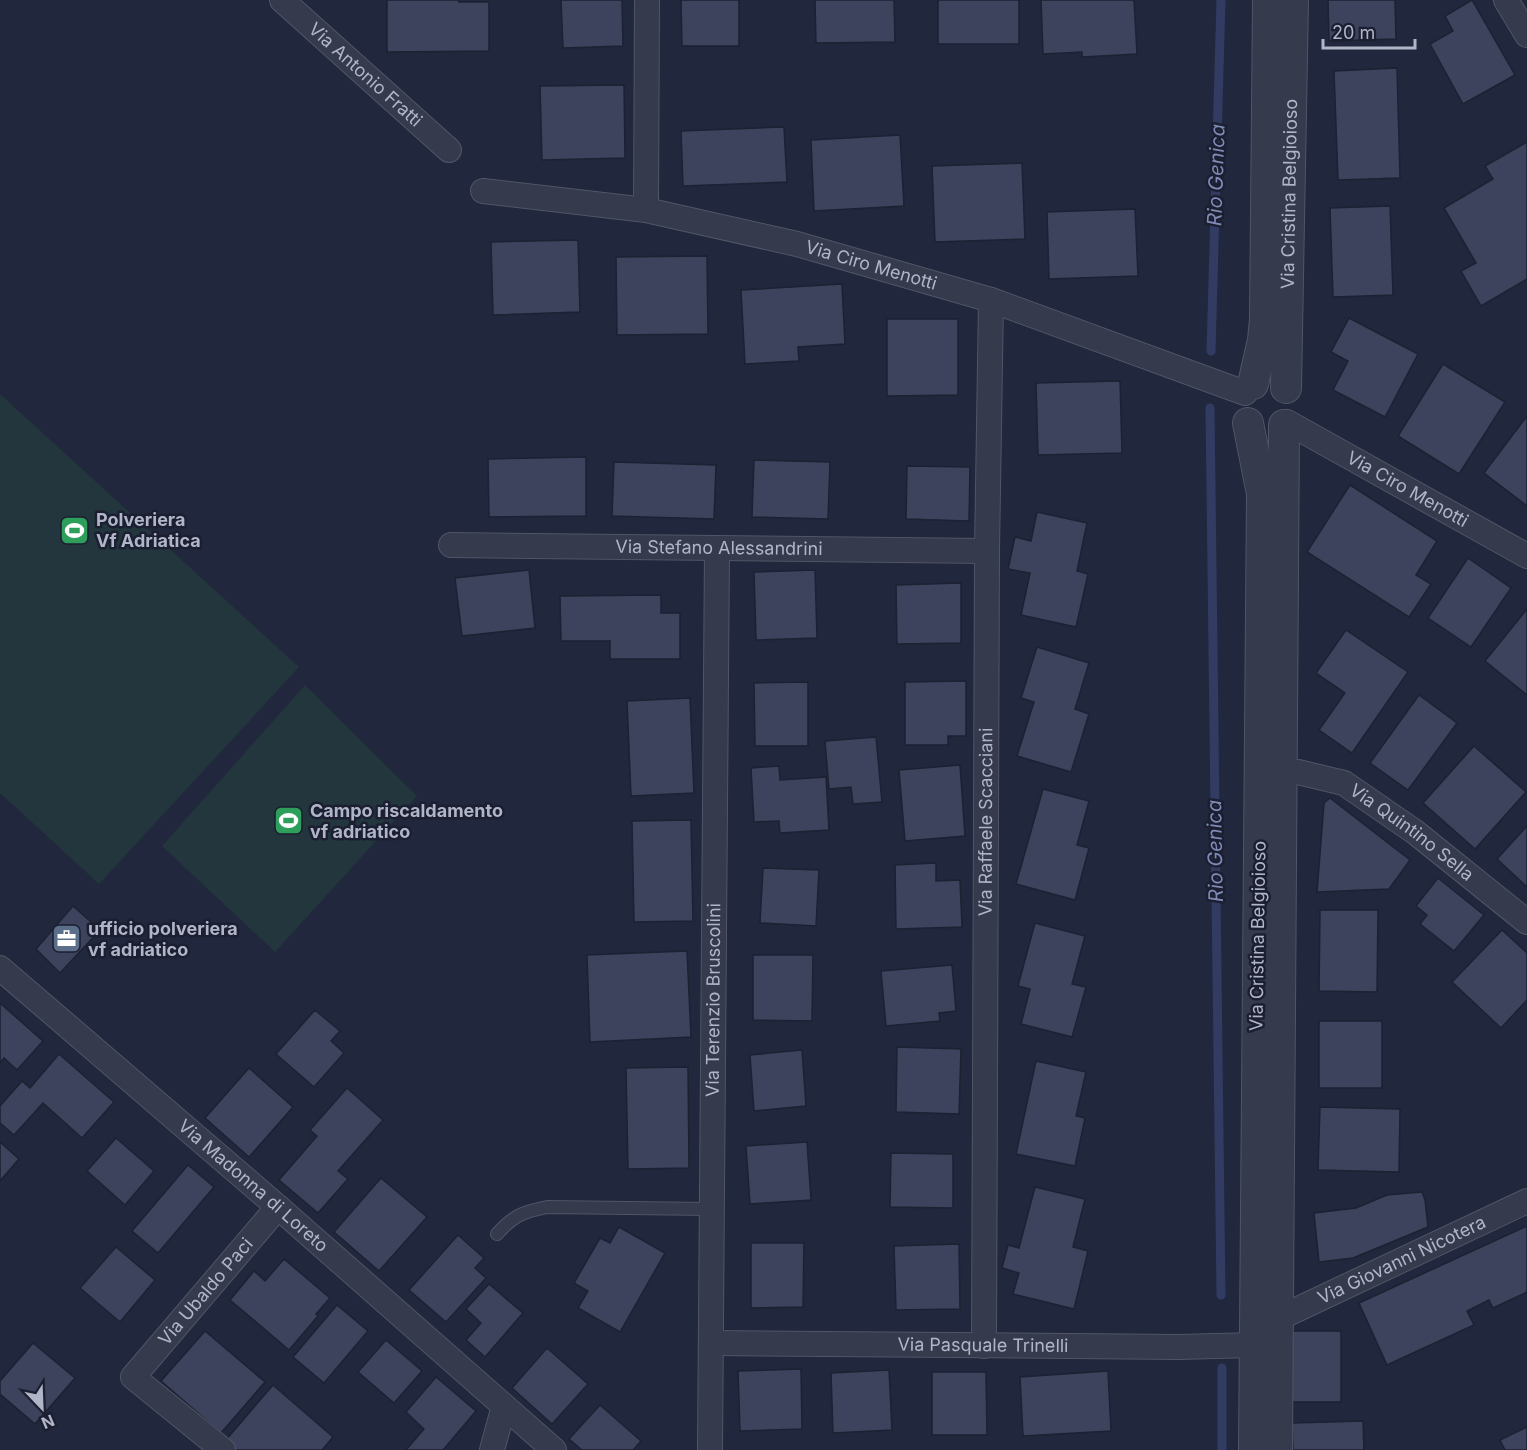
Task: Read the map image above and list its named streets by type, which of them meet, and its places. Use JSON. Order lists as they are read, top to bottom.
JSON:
{
  "streets": {
    "street": [
      "Via Antonio Fratti",
      "Via Cristina Belgioioso",
      "Via Ciro Menotti",
      "Via Stefano Alessandrini",
      "Via Raffaele Scacciani",
      "Via Quintino Sella",
      "Via Terenzio Bruscolini",
      "Via Madonna di Loreto",
      "Via Giovanni Nicotera",
      "Via Ubaldo Paci",
      "Via Pasquale Trinelli"
    ]
  },
  "crossings": [
    ["Via Cristina Belgioioso", "Via Ciro Menotti"],
    ["Via Cristina Belgioioso", "Via Quintino Sella"],
    ["Via Cristina Belgioioso", "Via Giovanni Nicotera"],
    ["Via Cristina Belgioioso", "Via Pasquale Trinelli"],
    ["Via Ciro Menotti", "Via Raffaele Scacciani"],
    ["Via Stefano Alessandrini", "Via Raffaele Scacciani"],
    ["Via Stefano Alessandrini", "Via Terenzio Bruscolini"],
    ["Via Raffaele Scacciani", "Via Pasquale Trinelli"],
    ["Via Terenzio Bruscolini", "Via Pasquale Trinelli"],
    ["Via Madonna di Loreto", "Via Ubaldo Paci"]
  ],
  "water": ["Rio Genica"],
  "places": {
    "sports": ["Polveriera Vf Adriatica", "Campo riscaldamento vf adriatico"],
    "office": ["ufficio polveriera vf adriatico"]
  },
  "scale_bar": "20 m",
  "north": "bottom right"
}
